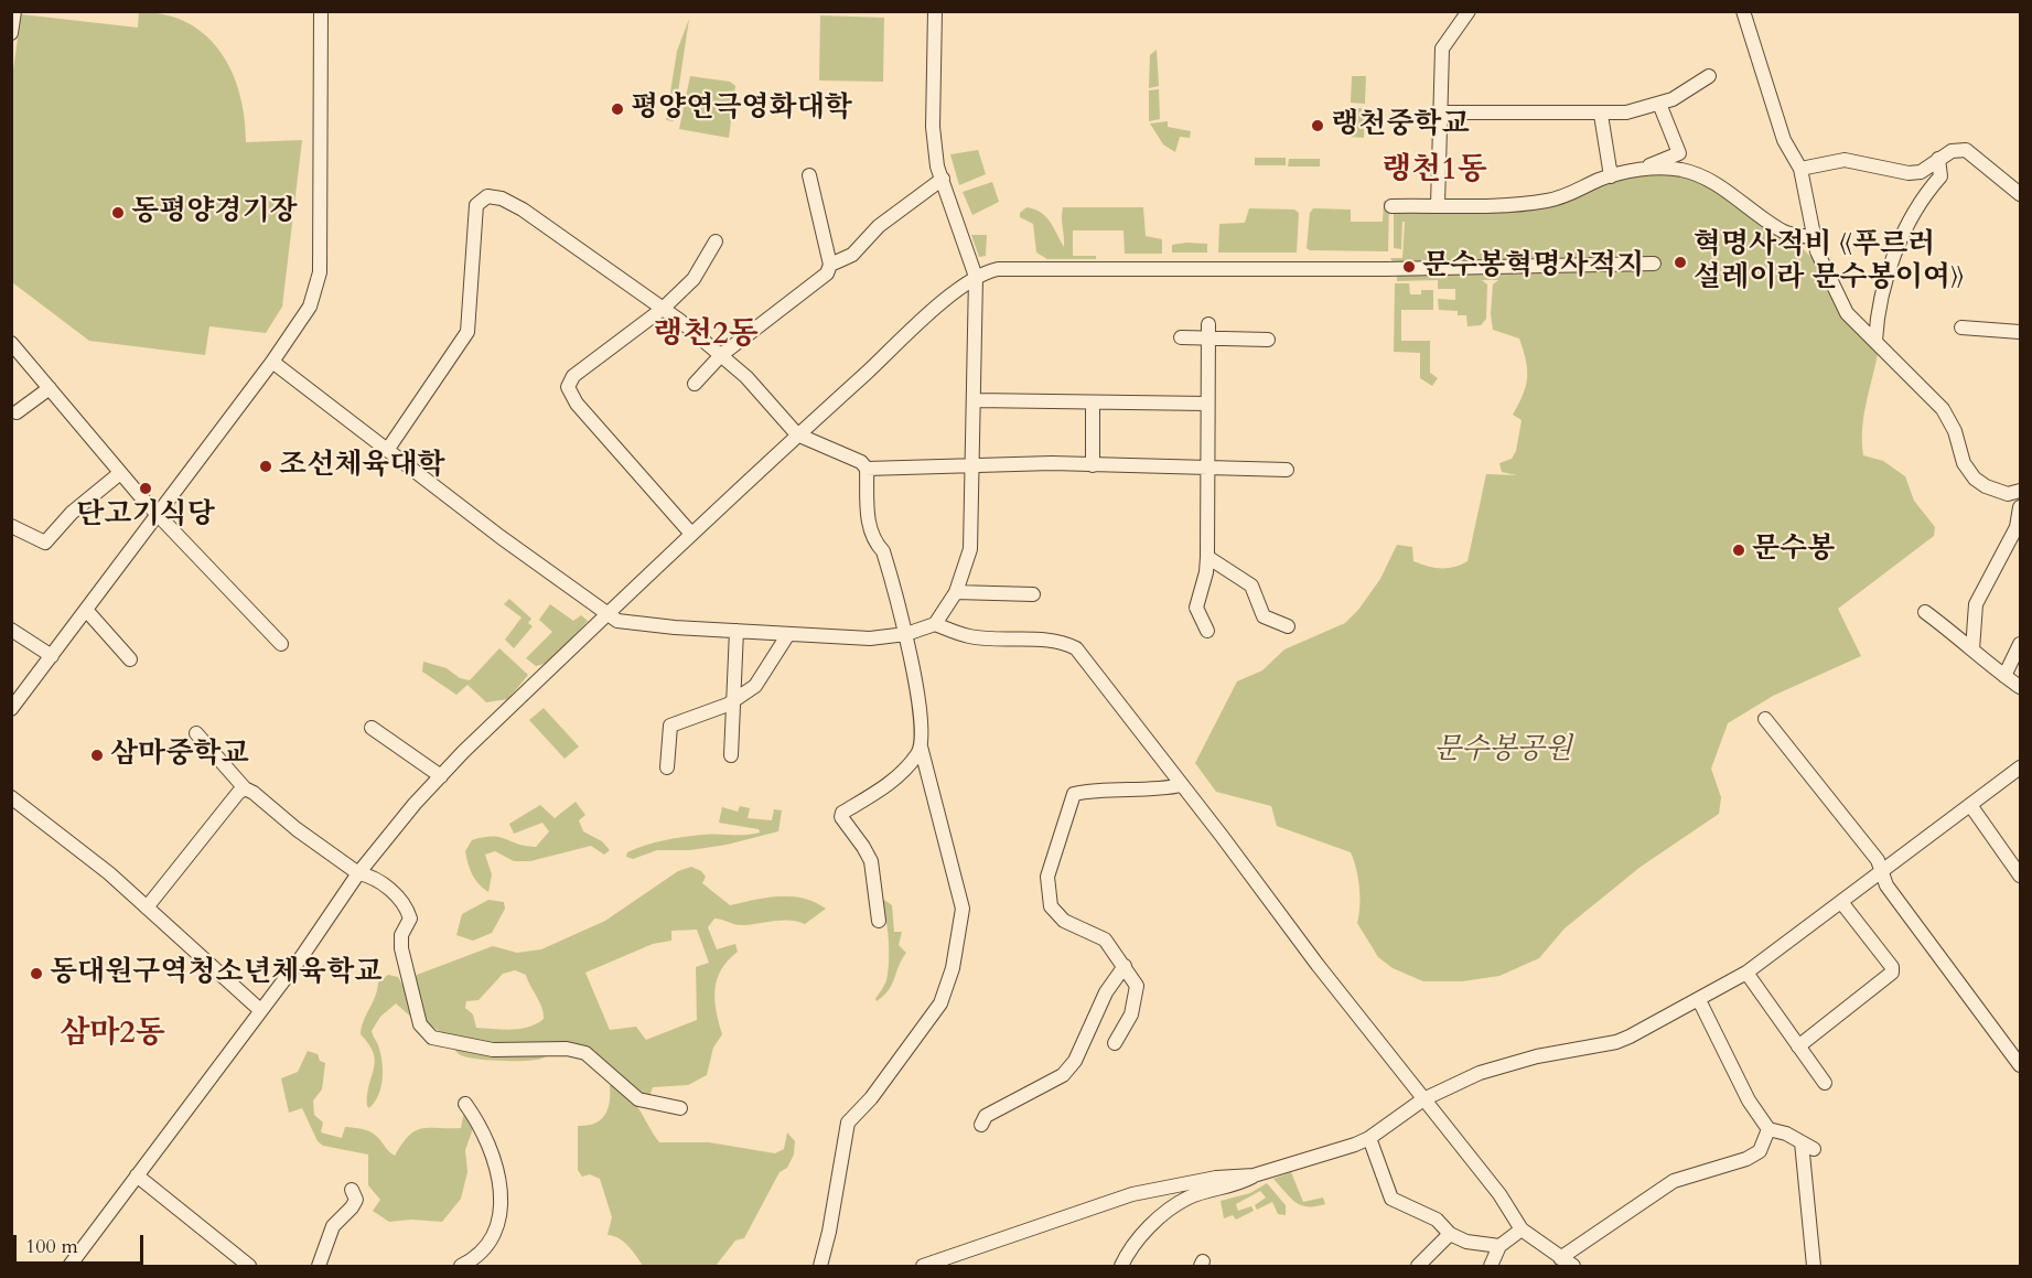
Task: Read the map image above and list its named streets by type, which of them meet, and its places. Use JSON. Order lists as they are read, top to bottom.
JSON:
{
  "districts": ["랭천1동", "랭천2동", "삼마2동"],
  "parks": ["문수봉공원"],
  "places": [
    "평양연극영화대학",
    "랭천중학교",
    "동평양경기장",
    "혁명사적비 《푸르러 설레이라 문수봉이여》",
    "문수봉혁명사적지",
    "조선체육대학",
    "단고기식당",
    "문수봉",
    "삼마중학교",
    "동대원구역청소년체육학교"
  ],
  "scale_bar": "100 m"
}
